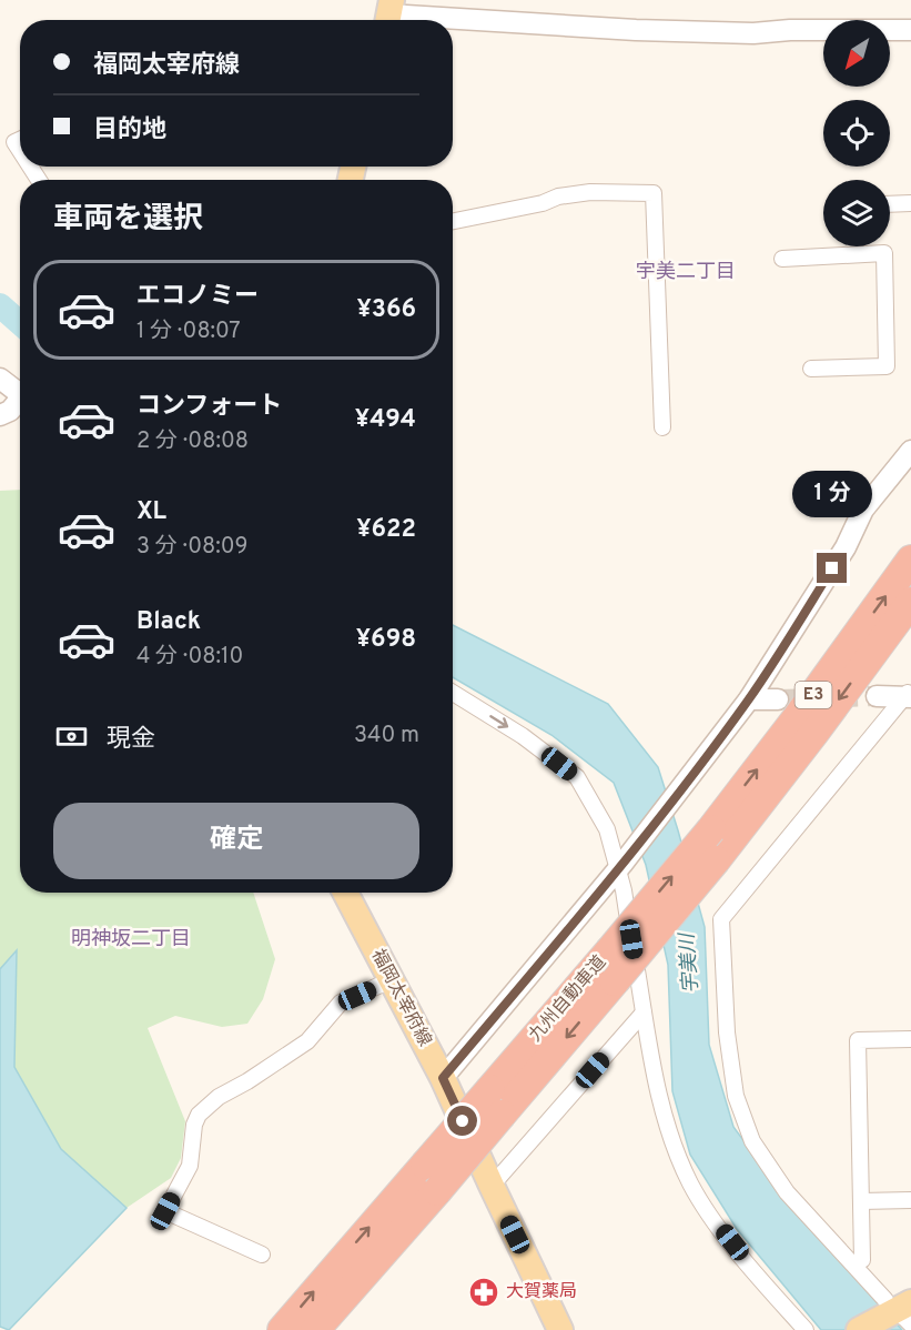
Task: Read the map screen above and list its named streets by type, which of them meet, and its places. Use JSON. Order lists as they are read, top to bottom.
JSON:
{
  "streets": {
    "highway": ["E3", "九州自動車道"],
    "main road": ["福岡太宰府線"]
  },
  "districts": ["宇美二丁目", "明神坂二丁目"],
  "water": ["宇美川"],
  "places": {
    "pharmacy": ["大賀薬局"]
  },
  "north": "bottom left",
  "page": {
    "banner": ["福岡太宰府線", "目的地"],
    "heading": "車両を選択",
    "list": [
      {
        "name": "エコノミー",
        "note": "1 分 · 08:07",
        "value": "¥366"
      },
      {
        "name": "コンフォート",
        "note": "2 分 · 08:08",
        "value": "¥494"
      },
      {
        "name": "XL",
        "note": "3 分 · 08:09",
        "value": "¥622"
      },
      {
        "name": "Black",
        "note": "4 分 · 08:10",
        "value": "¥698"
      }
    ],
    "bubble": "1 分",
    "pay": ["現金", "340 m"],
    "buttons": "確定"
  }
}
